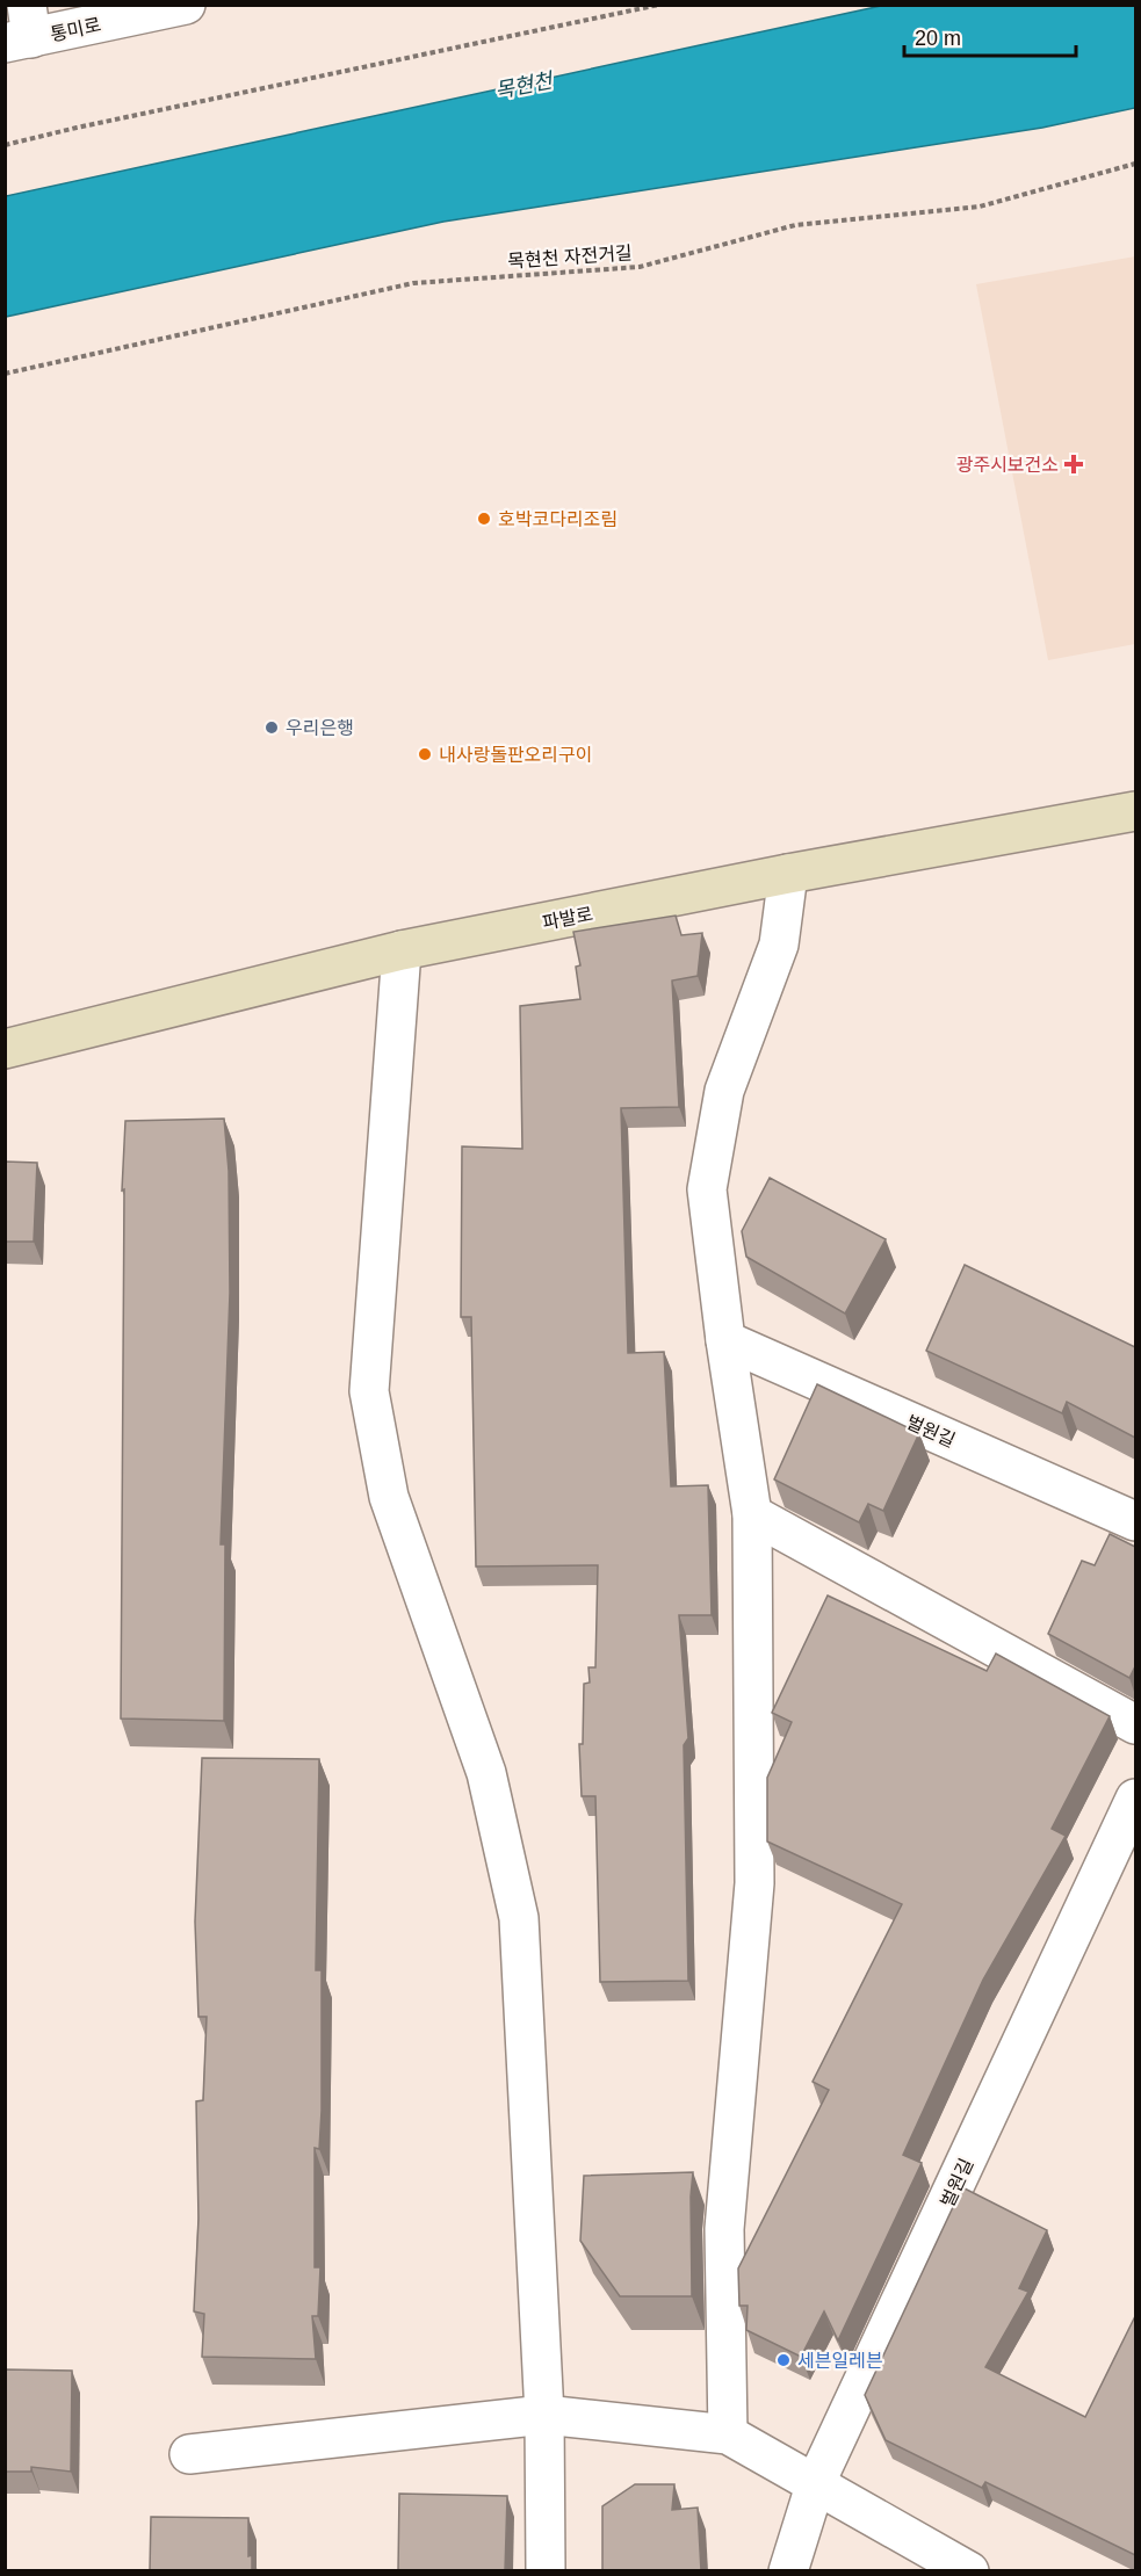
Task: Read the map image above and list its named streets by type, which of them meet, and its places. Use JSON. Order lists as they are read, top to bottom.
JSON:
{
  "streets": {
    "main road": ["파발로"],
    "street": ["통미로", "벌원길"],
    "path": ["목현천 자전거길"]
  },
  "water": ["목현천"],
  "places": {
    "health": ["광주시보건소"],
    "other": [
      "호박코다리조림",
      "우리은행",
      "내사랑돌판오리구이",
      "세븐일레븐"
    ]
  },
  "scale_bar": "20 m"
}
